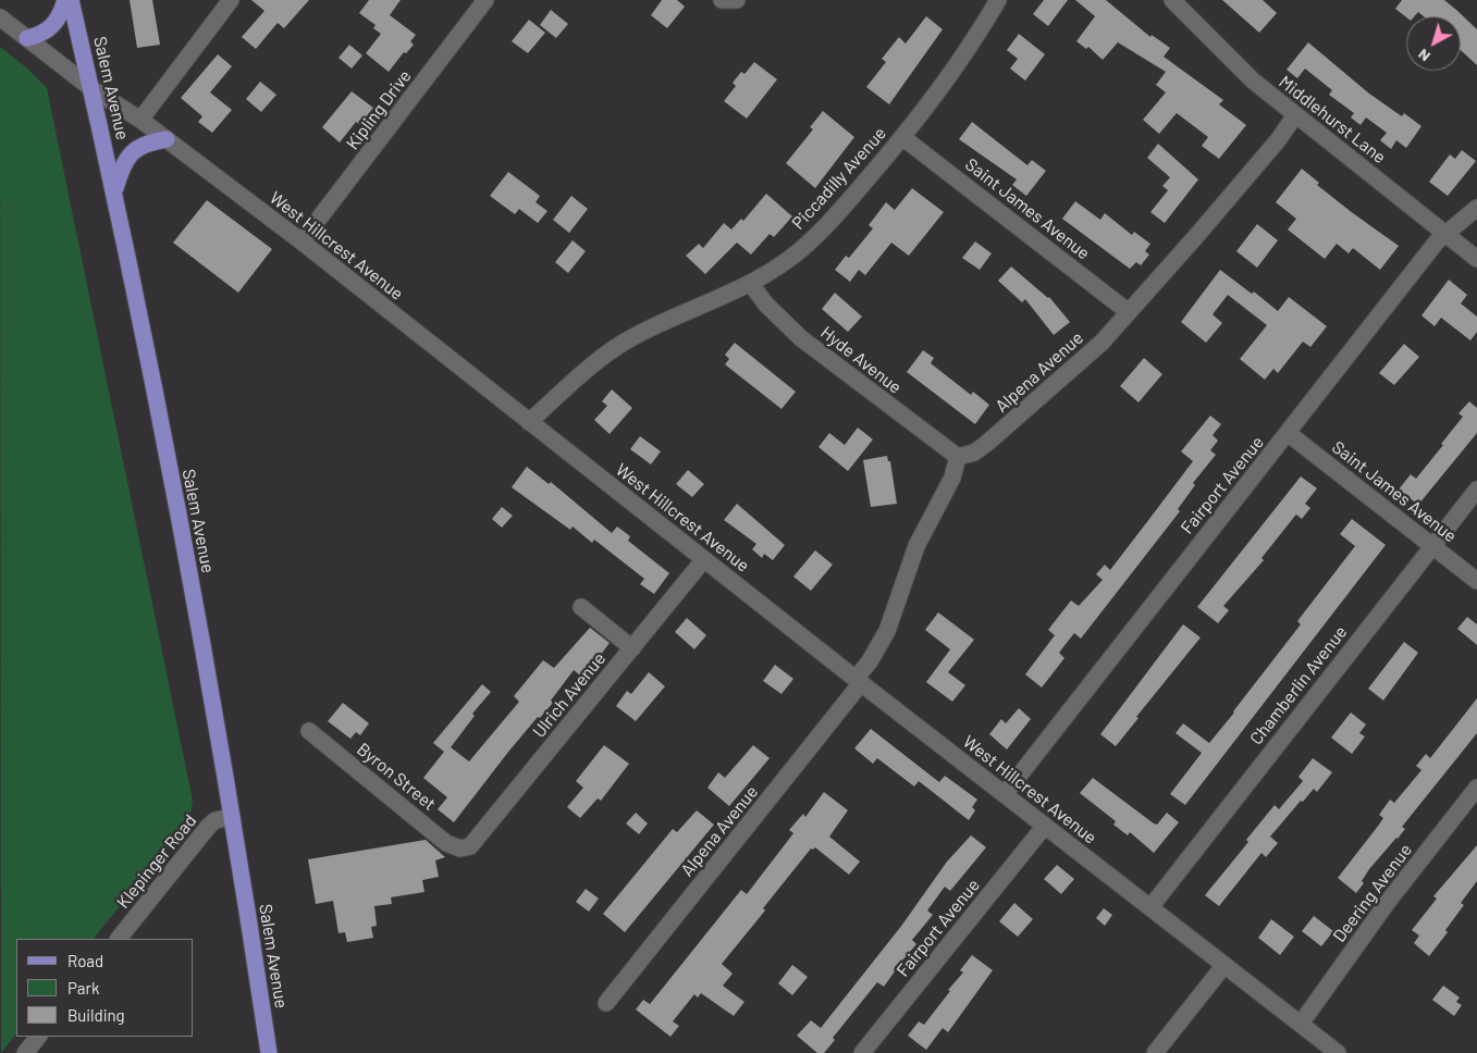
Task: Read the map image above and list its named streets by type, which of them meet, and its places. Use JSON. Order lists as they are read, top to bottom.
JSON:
{
  "streets": {
    "main road": ["Salem Avenue"],
    "street": [
      "Kipling Drive",
      "Middlehurst Lane",
      "Piccadilly Avenue",
      "Saint James Avenue",
      "West Hillcrest Avenue",
      "Hyde Avenue",
      "Alpena Avenue",
      "Fairport Avenue",
      "Chamberlin Avenue",
      "Ulrich Avenue",
      "Byron Street",
      "Klepinger Road",
      "Deering Avenue"
    ]
  },
  "crossings": [
    ["Salem Avenue", "West Hillcrest Avenue"],
    ["Salem Avenue", "Klepinger Road"],
    ["Kipling Drive", "West Hillcrest Avenue"],
    ["Middlehurst Lane", "Alpena Avenue"],
    ["Middlehurst Lane", "Fairport Avenue"],
    ["Piccadilly Avenue", "Saint James Avenue"],
    ["Piccadilly Avenue", "West Hillcrest Avenue"],
    ["Piccadilly Avenue", "Hyde Avenue"],
    ["Saint James Avenue", "Alpena Avenue"],
    ["Saint James Avenue", "Fairport Avenue"],
    ["Saint James Avenue", "Chamberlin Avenue"],
    ["West Hillcrest Avenue", "Alpena Avenue"],
    ["West Hillcrest Avenue", "Fairport Avenue"],
    ["West Hillcrest Avenue", "Chamberlin Avenue"],
    ["West Hillcrest Avenue", "Ulrich Avenue"],
    ["West Hillcrest Avenue", "Deering Avenue"],
    ["Hyde Avenue", "Alpena Avenue"],
    ["Ulrich Avenue", "Byron Street"]
  ],
  "legend": ["Road", "Park", "Building"],
  "north": "bottom left"
}
